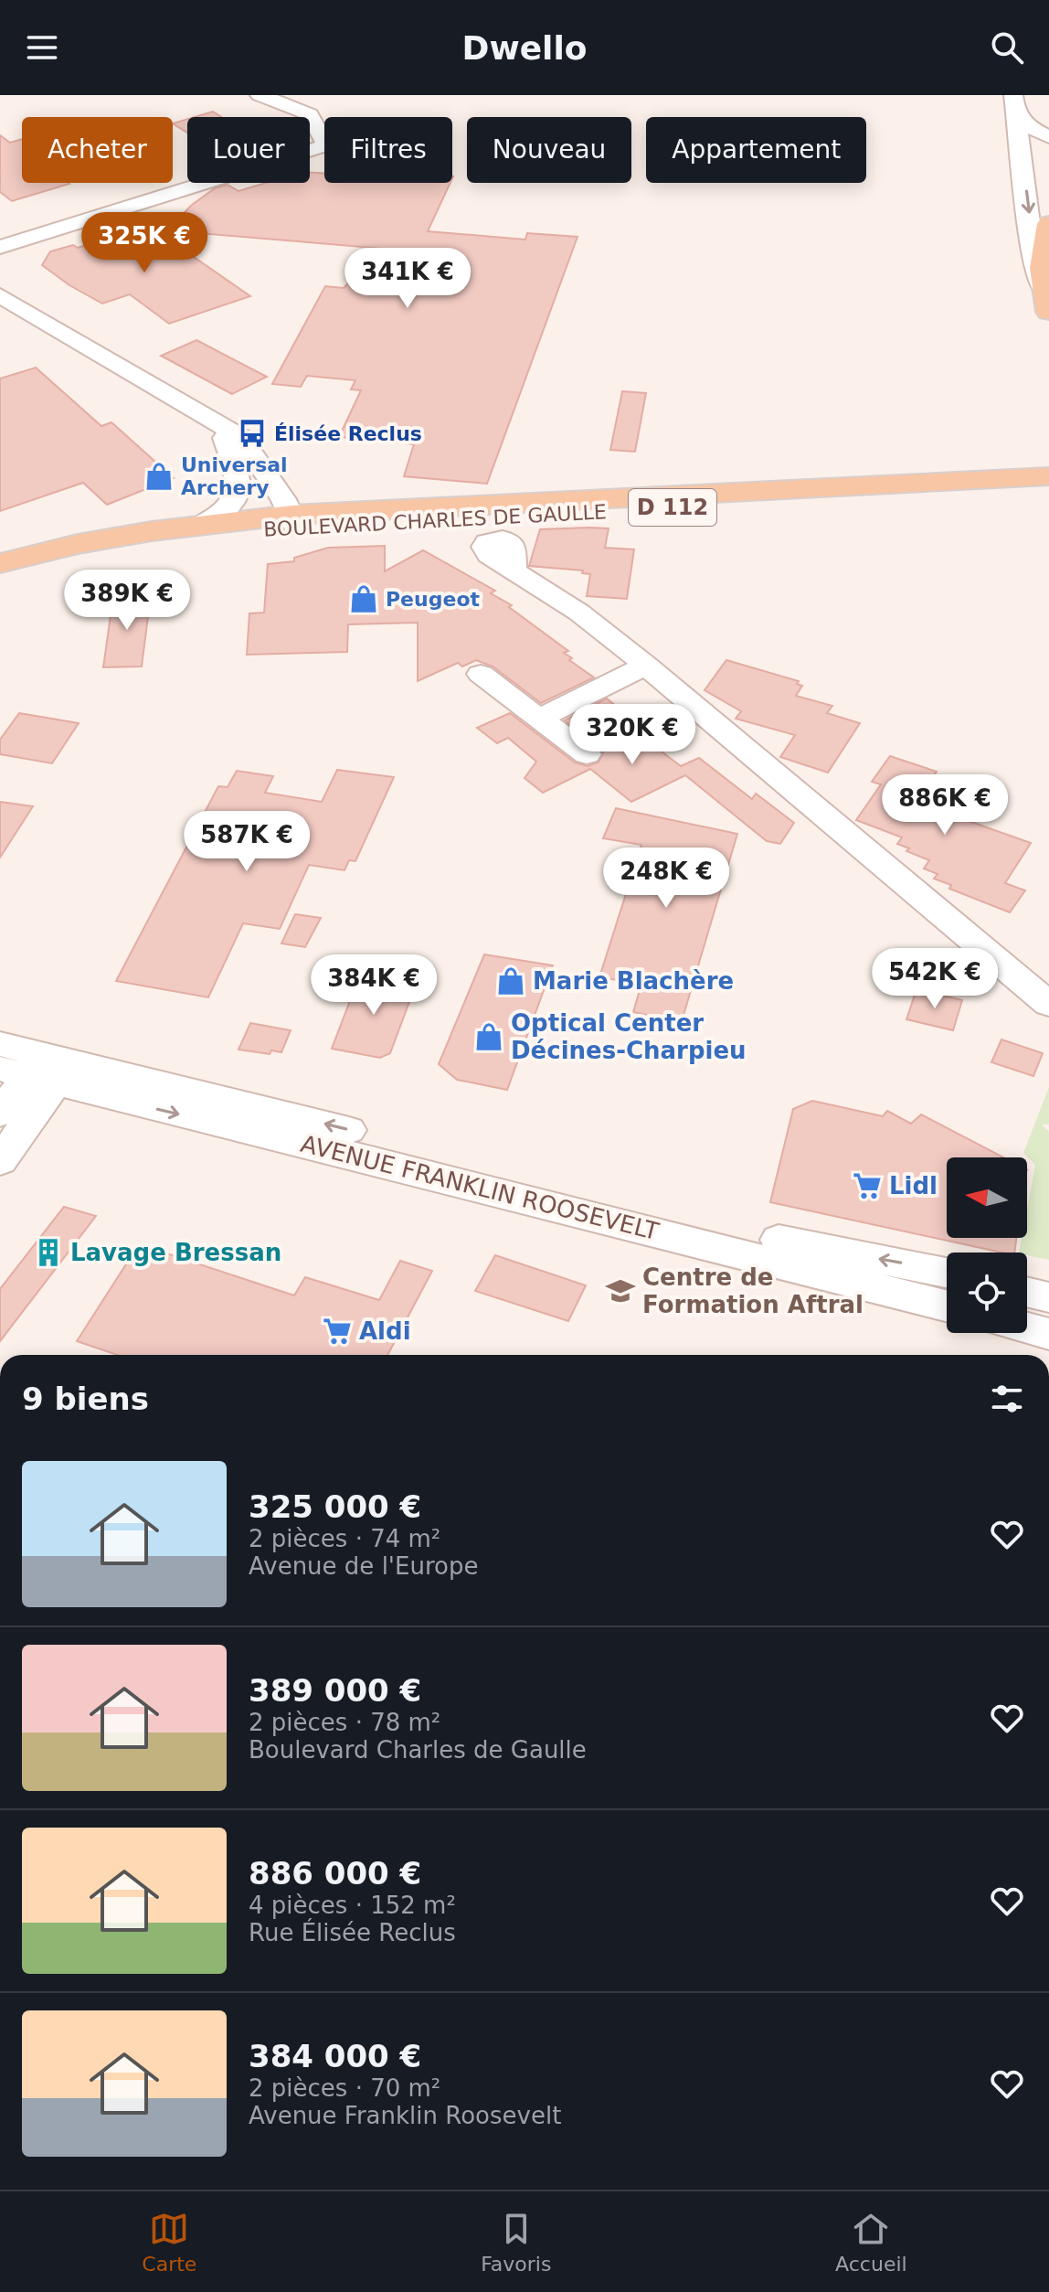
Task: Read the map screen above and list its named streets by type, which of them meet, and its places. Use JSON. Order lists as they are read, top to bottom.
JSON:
{
  "streets": {
    "main road": ["D 112", "BOULEVARD CHARLES DE GAULLE"],
    "street": ["AVENUE FRANKLIN ROOSEVELT"]
  },
  "crossings": [
    ["D 112", "BOULEVARD CHARLES DE GAULLE"]
  ],
  "places": {
    "bus stop": ["Élisée Reclus"],
    "shop": [
      "Universal Archery",
      "Peugeot",
      "Marie Blachère",
      "Optical Center Décines-Charpieu"
    ],
    "supermarket": ["Lidl", "Aldi"],
    "building": ["Lavage Bressan"],
    "school or university": ["Centre de Formation Aftral"]
  },
  "north": "left",
  "page": {
    "header": "Dwello",
    "chip": [
      "Acheter",
      "Louer",
      "Filtres",
      "Nouveau",
      "Appartement"
    ],
    "price": [
      "325K €",
      "341K €",
      "389K €",
      "320K €",
      "886K €",
      "587K €",
      "248K €",
      "542K €",
      "384K €"
    ],
    "heading": "9 biens",
    "list": [
      {
        "name": "325 000 €",
        "note": "2 pièces · 74 m² · Avenue de l'Europe"
      },
      {
        "name": "389 000 €",
        "note": "2 pièces · 78 m² · Boulevard Charles de Gaulle"
      },
      {
        "name": "886 000 €",
        "note": "4 pièces · 152 m² · Rue Élisée Reclus"
      },
      {
        "name": "384 000 €",
        "note": "2 pièces · 70 m² · Avenue Franklin Roosevelt"
      }
    ],
    "tabs": ["Carte", "Favoris", "Accueil"]
  }
}
